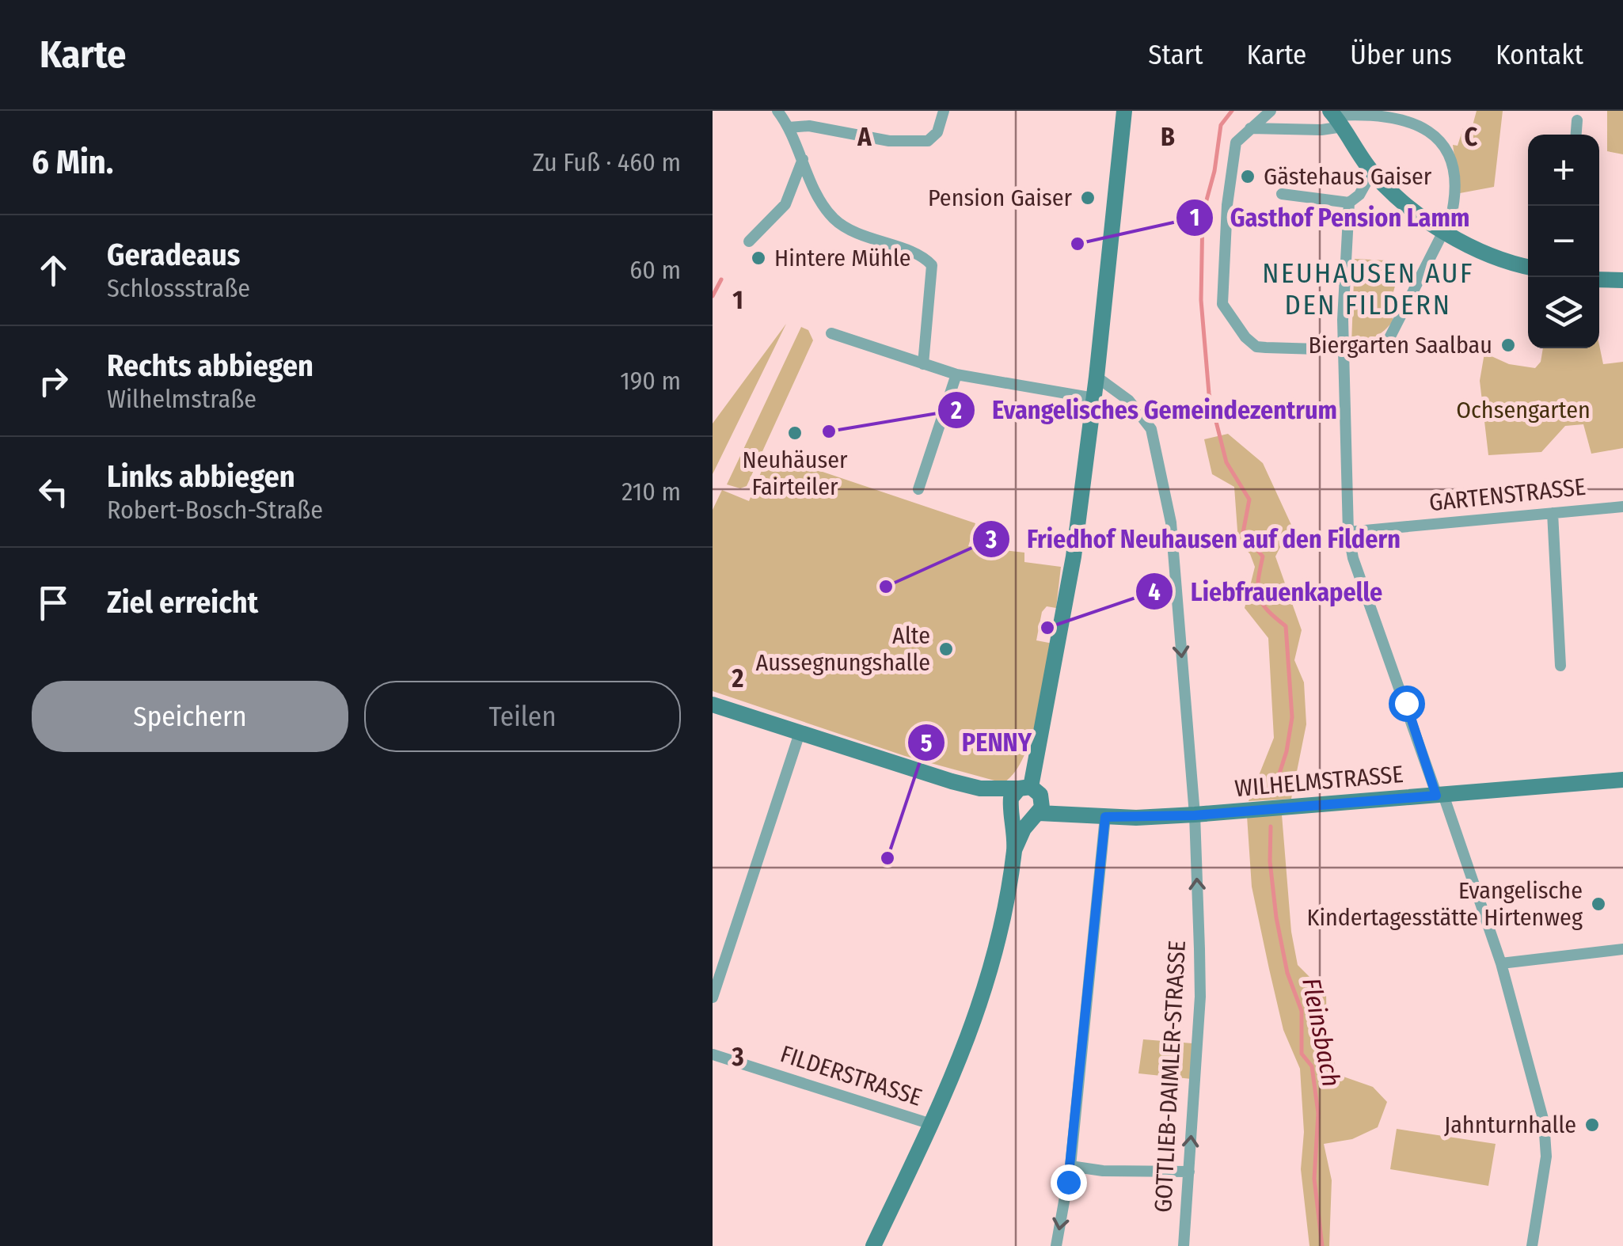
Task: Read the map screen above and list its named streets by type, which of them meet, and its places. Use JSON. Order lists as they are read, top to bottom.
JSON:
{
  "streets": {
    "street": [
      "GARTENSTRASSE",
      "WILHELMSTRASSE",
      "FILDERSTRASSE",
      "GOTTLIEB-DAIMLER-STRASSE"
    ]
  },
  "crossings": [
    ["WILHELMSTRASSE", "GOTTLIEB-DAIMLER-STRASSE"]
  ],
  "districts": ["NEUHAUSEN AUF DEN FILDERN"],
  "water": ["Fleinsbach"],
  "parks": ["Ochsengarten"],
  "places": [
    "Gästehaus Gaiser",
    "Pension Gaiser",
    "Gasthof Pension Lamm",
    "Hintere Mühle",
    "Biergarten Saalbau",
    "Evangelisches Gemeindezentrum",
    "Neuhäuser Fairteiler",
    "Friedhof Neuhausen auf den Fildern",
    "Liebfrauenkapelle",
    "Alte Aussegnungshalle",
    "PENNY",
    "Evangelische Kindertagesstätte Hirtenweg",
    "Jahnturnhalle"
  ],
  "page": {
    "header": "Karte",
    "nav": [
      "Start",
      "Karte",
      "Über uns",
      "Kontakt"
    ],
    "heading": ["6 Min.", "Zu Fuß · 460 m"],
    "map_buttons": ["+", "−"],
    "list": [
      ["Geradeaus", "Schlossstraße", "60 m"],
      ["Rechts abbiegen", "Wilhelmstraße", "190 m"],
      ["Links abbiegen", "Robert-Bosch-Straße", "210 m"],
      "Ziel erreicht"
    ],
    "buttons": ["Speichern", "Teilen"]
  },
  "grid": {
    "columns": ["A", "B", "C"],
    "rows": ["1", "2", "3"]
  }
}
